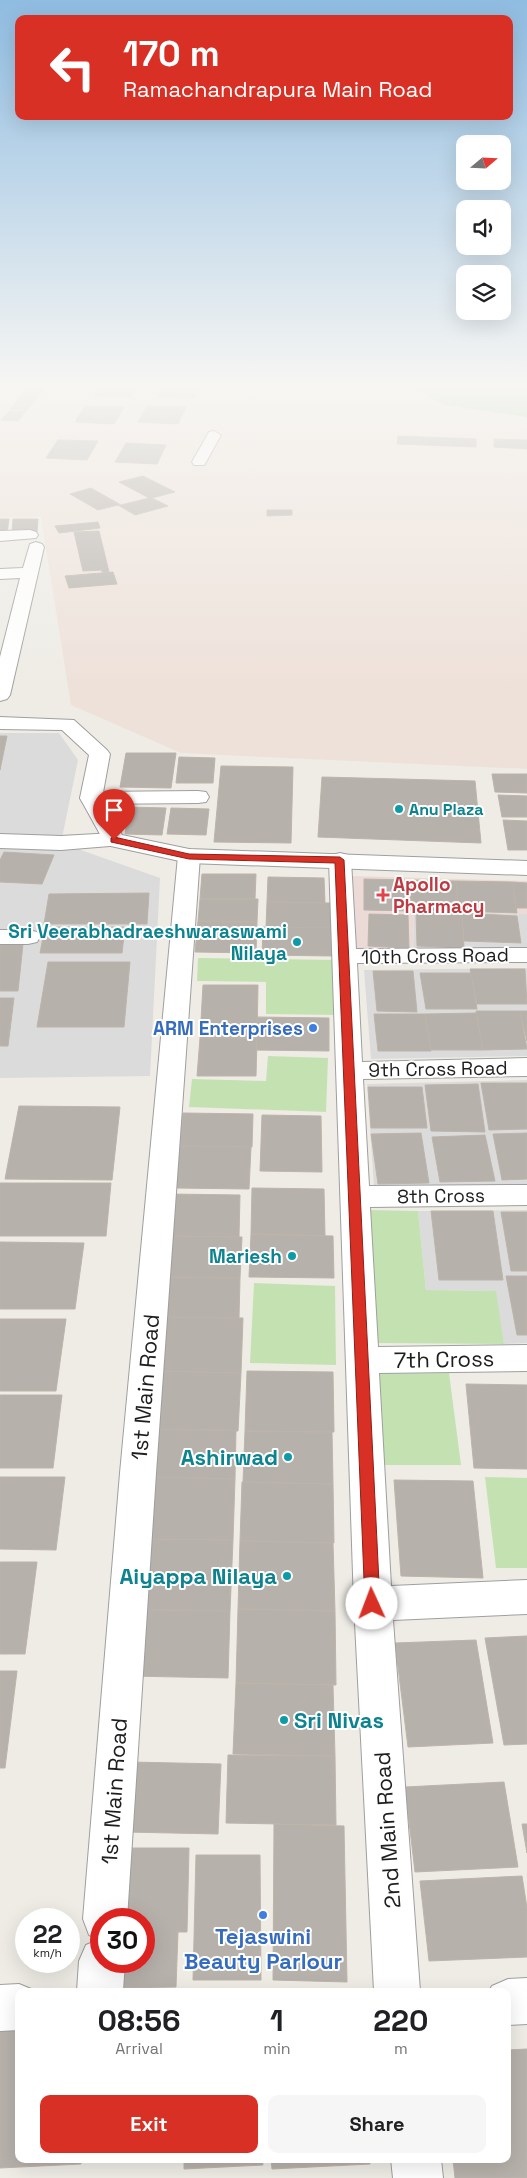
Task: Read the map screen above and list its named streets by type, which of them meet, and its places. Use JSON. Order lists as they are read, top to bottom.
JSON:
{
  "streets": {
    "street": [
      "10th Cross Road",
      "9th Cross Road",
      "8th Cross",
      "7th Cross",
      "1st Main Road",
      "2nd Main Road"
    ]
  },
  "crossings": [
    ["10th Cross Road", "2nd Main Road"],
    ["9th Cross Road", "2nd Main Road"],
    ["8th Cross", "2nd Main Road"],
    ["7th Cross", "2nd Main Road"]
  ],
  "places": {
    "other": [
      "Anu Plaza",
      "Sri Veerabhadraeshwaraswami Nilaya",
      "ARM Enterprises",
      "Mariesh",
      "Ashirwad",
      "Aiyappa Nilaya",
      "Sri Nivas",
      "Tejaswini Beauty Parlour"
    ],
    "health": ["Apollo Pharmacy"]
  },
  "north": "right",
  "page": {
    "turn": ["170 m", "Ramachandrapura Main Road"],
    "speed": "22 km/h",
    "limit": "30",
    "eta": [
      "08:56",
      "Arrival",
      "1",
      "min",
      "220",
      "m"
    ],
    "buttons": ["Exit", "Share"]
  }
}
